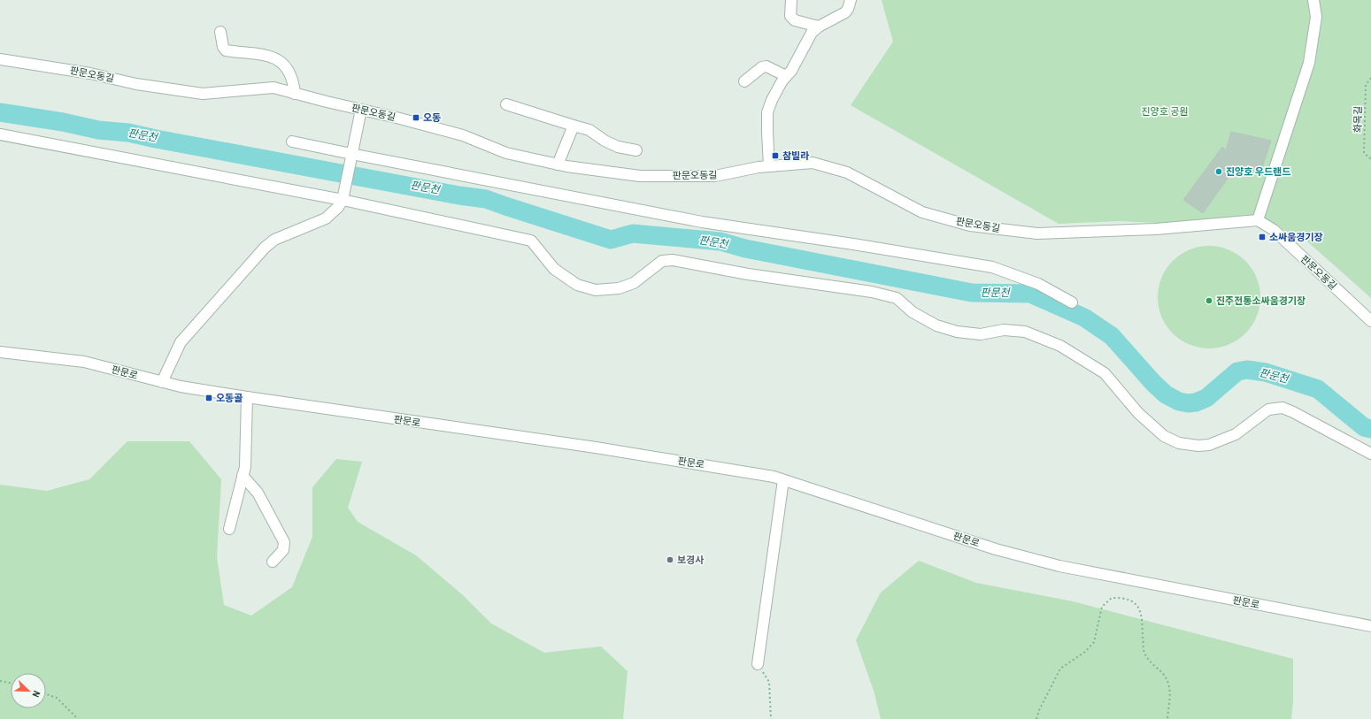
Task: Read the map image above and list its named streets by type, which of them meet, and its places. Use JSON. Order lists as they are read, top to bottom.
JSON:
{
  "streets": {
    "street": ["판문오동길", "판문로"],
    "path": ["화목길"]
  },
  "water": ["판문천"],
  "parks": ["진양호 공원"],
  "places": {
    "transit": [
      "오동",
      "참빌라",
      "소싸움경기장",
      "오동골"
    ],
    "other": ["진양호 우드랜드", "진주전통소싸움경기장", "보경사"]
  },
  "north": "bottom right"
}
